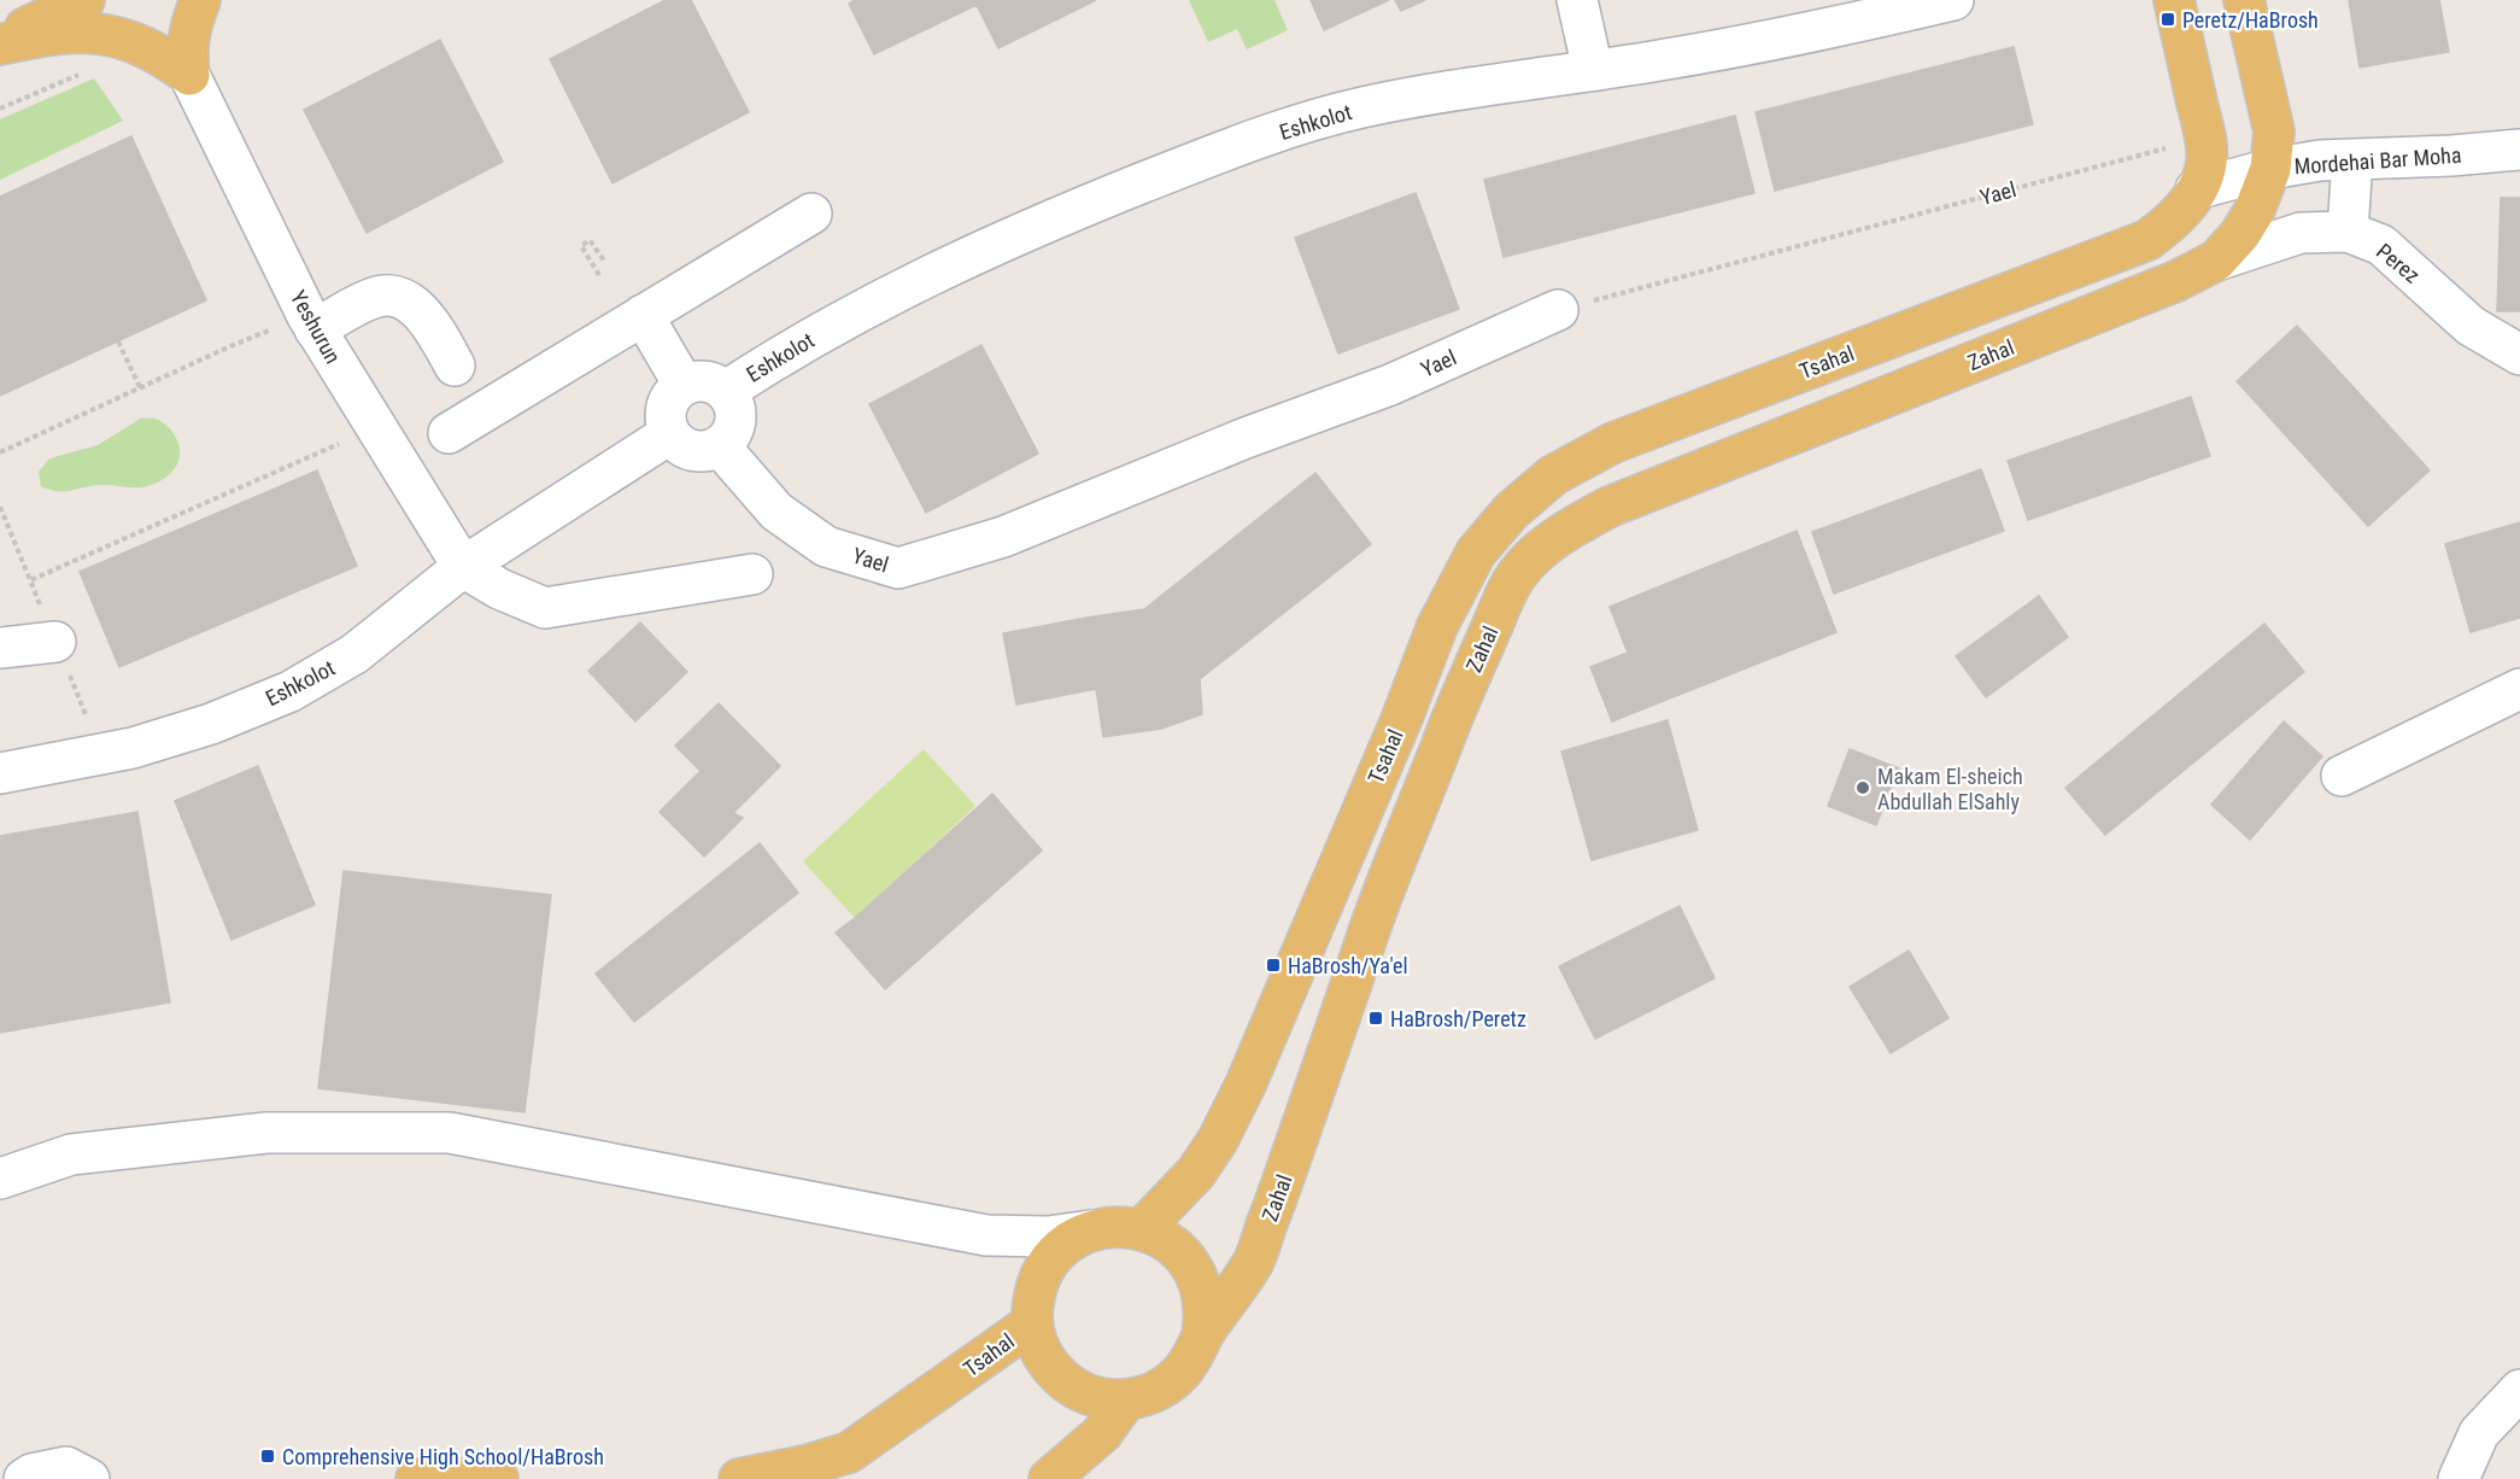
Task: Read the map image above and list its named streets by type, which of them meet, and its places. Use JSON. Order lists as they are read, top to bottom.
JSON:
{
  "streets": {
    "main road": ["Zahal", "Tsahal"],
    "street": [
      "Eshkolot",
      "Mordehai Bar Moha",
      "Yael",
      "Perez",
      "Yeshurun"
    ]
  },
  "crossings": [
    ["Eshkolot", "Yael"],
    ["Eshkolot", "Yeshurun"],
    ["Mordehai Bar Moha", "Zahal"],
    ["Mordehai Bar Moha", "Tsahal"],
    ["Perez", "Zahal"],
    ["Zahal", "Tsahal"]
  ],
  "places": {
    "transit": [
      "Peretz/HaBrosh",
      "HaBrosh/Ya'el",
      "HaBrosh/Peretz",
      "Comprehensive High School/HaBrosh"
    ],
    "other": ["Makam El-sheich Abdullah ElSahly"]
  }
}
